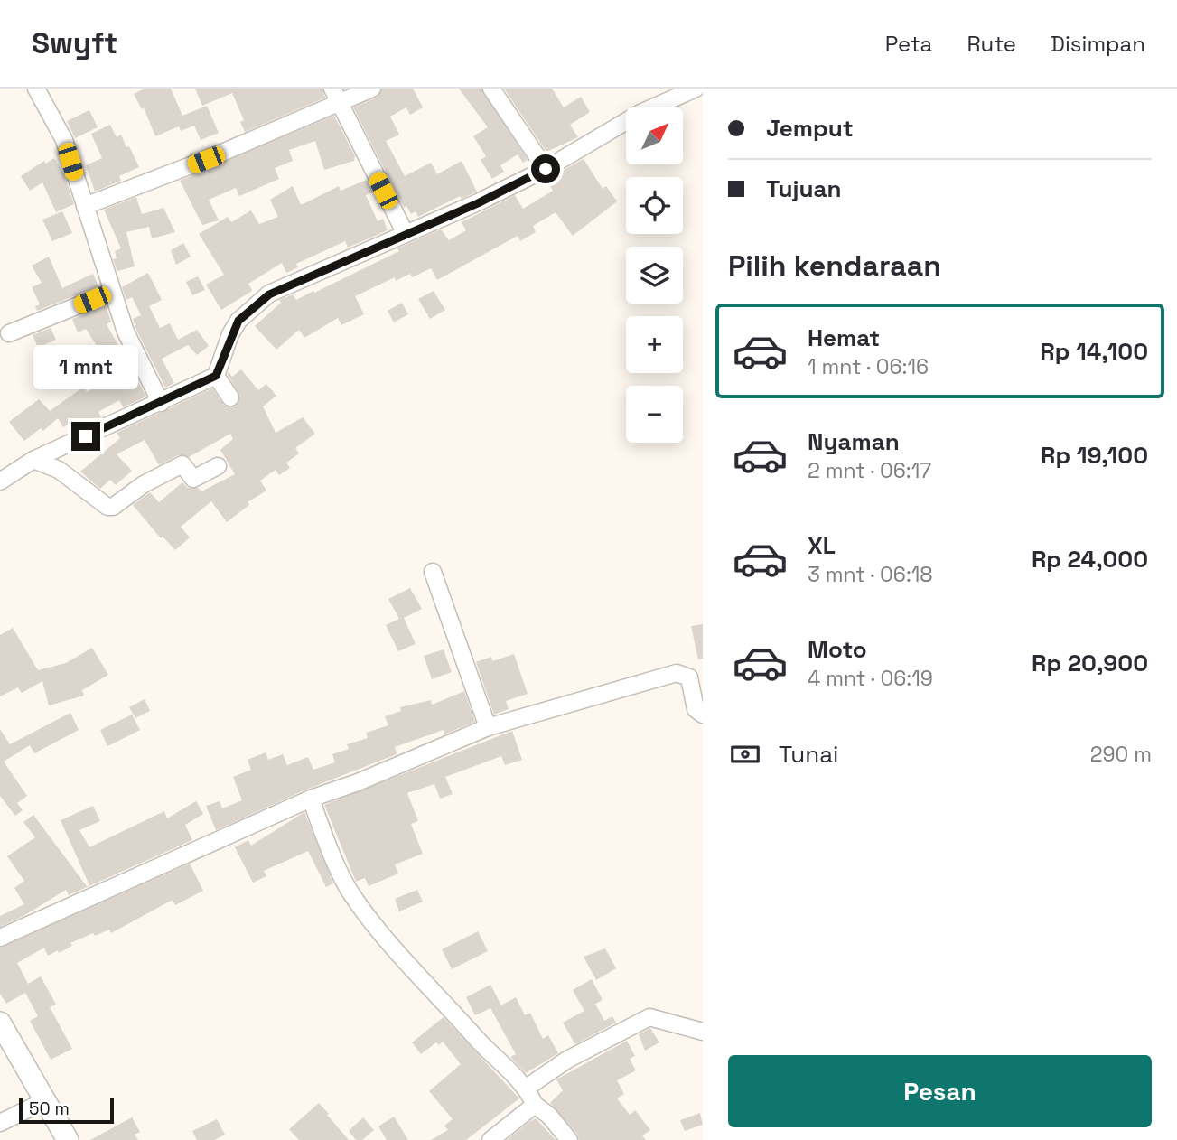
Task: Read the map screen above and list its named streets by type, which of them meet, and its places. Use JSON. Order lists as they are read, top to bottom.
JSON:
{
  "scale_bar": "50 m",
  "north": "top right",
  "page": {
    "header": "Swyft",
    "nav": ["Peta", "Rute", "Disimpan"],
    "banner": ["Jemput", "Tujuan"],
    "map_buttons": ["+", "−"],
    "heading": "Pilih kendaraan",
    "list": [
      {
        "name": "Hemat",
        "note": "1 mnt · 06:16",
        "value": "Rp 14,100"
      },
      {
        "name": "Nyaman",
        "note": "2 mnt · 06:17",
        "value": "Rp 19,100"
      },
      {
        "name": "XL",
        "note": "3 mnt · 06:18",
        "value": "Rp 24,000"
      },
      {
        "name": "Moto",
        "note": "4 mnt · 06:19",
        "value": "Rp 20,900"
      }
    ],
    "bubble": "1 mnt",
    "pay": ["Tunai", "290 m"],
    "buttons": "Pesan",
    "scale": "50 m"
  }
}
